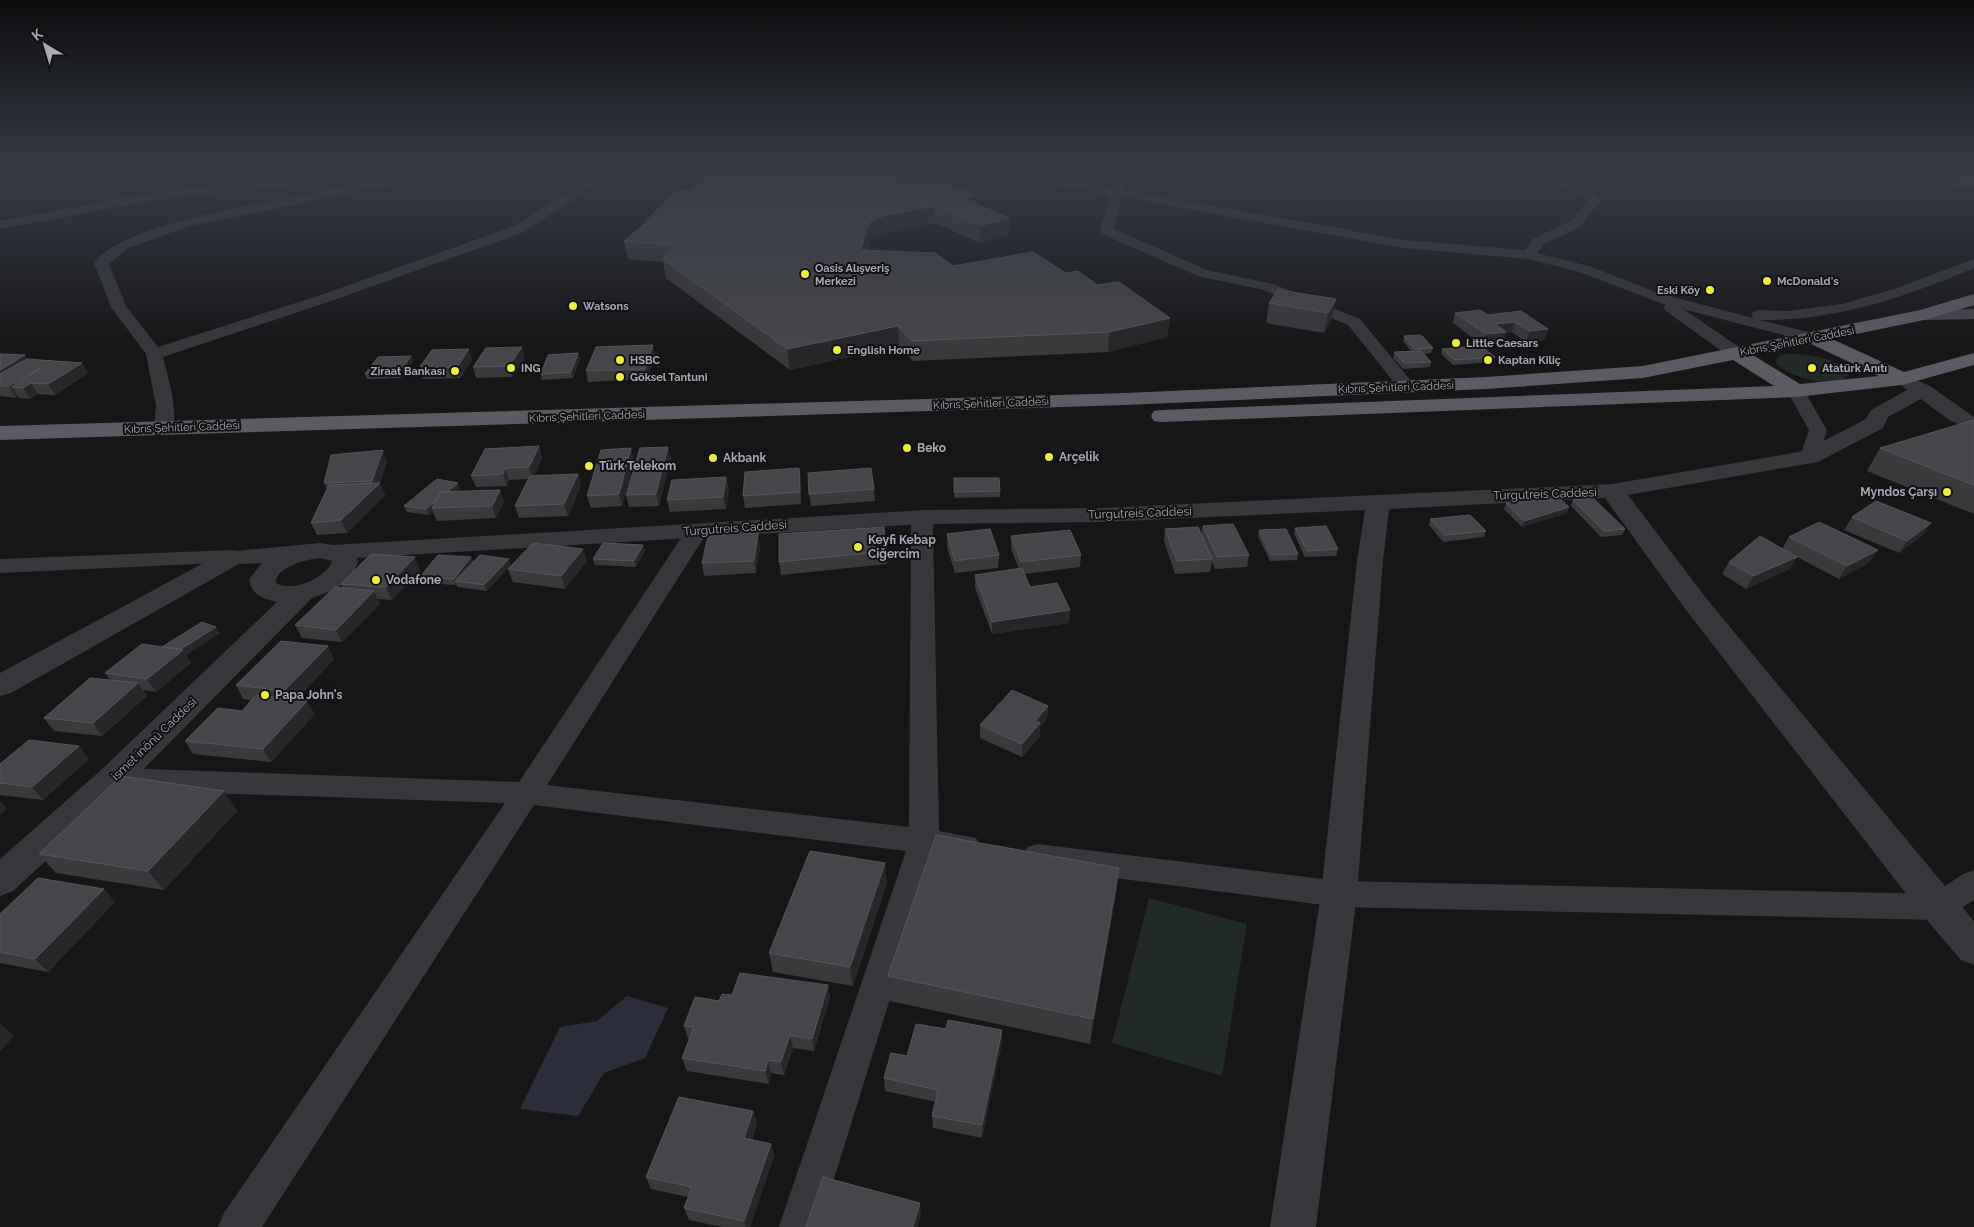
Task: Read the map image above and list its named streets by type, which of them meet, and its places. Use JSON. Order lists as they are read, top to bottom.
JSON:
{
  "streets": {
    "highway": ["Kıbrıs Şehitleri Caddesi"],
    "street": ["Turgutreis Caddesi", "ismet inönü Caddesi"]
  },
  "places": [
    "Oasis Alışveriş Merkezi",
    "McDonald's",
    "Eski Köy",
    "Watsons",
    "Little Caesars",
    "English Home",
    "HSBC",
    "Kaptan Kiliç",
    "ING",
    "Atatürk Anıtı",
    "Ziraat Bankası",
    "Göksel Tantuni",
    "Beko",
    "Arçelik",
    "Akbank",
    "Türk Telekom",
    "Myndos Çarşı",
    "Keyfi Kebap Ciğercim",
    "Vodafone",
    "Papa John's"
  ],
  "north": "top left"
}
